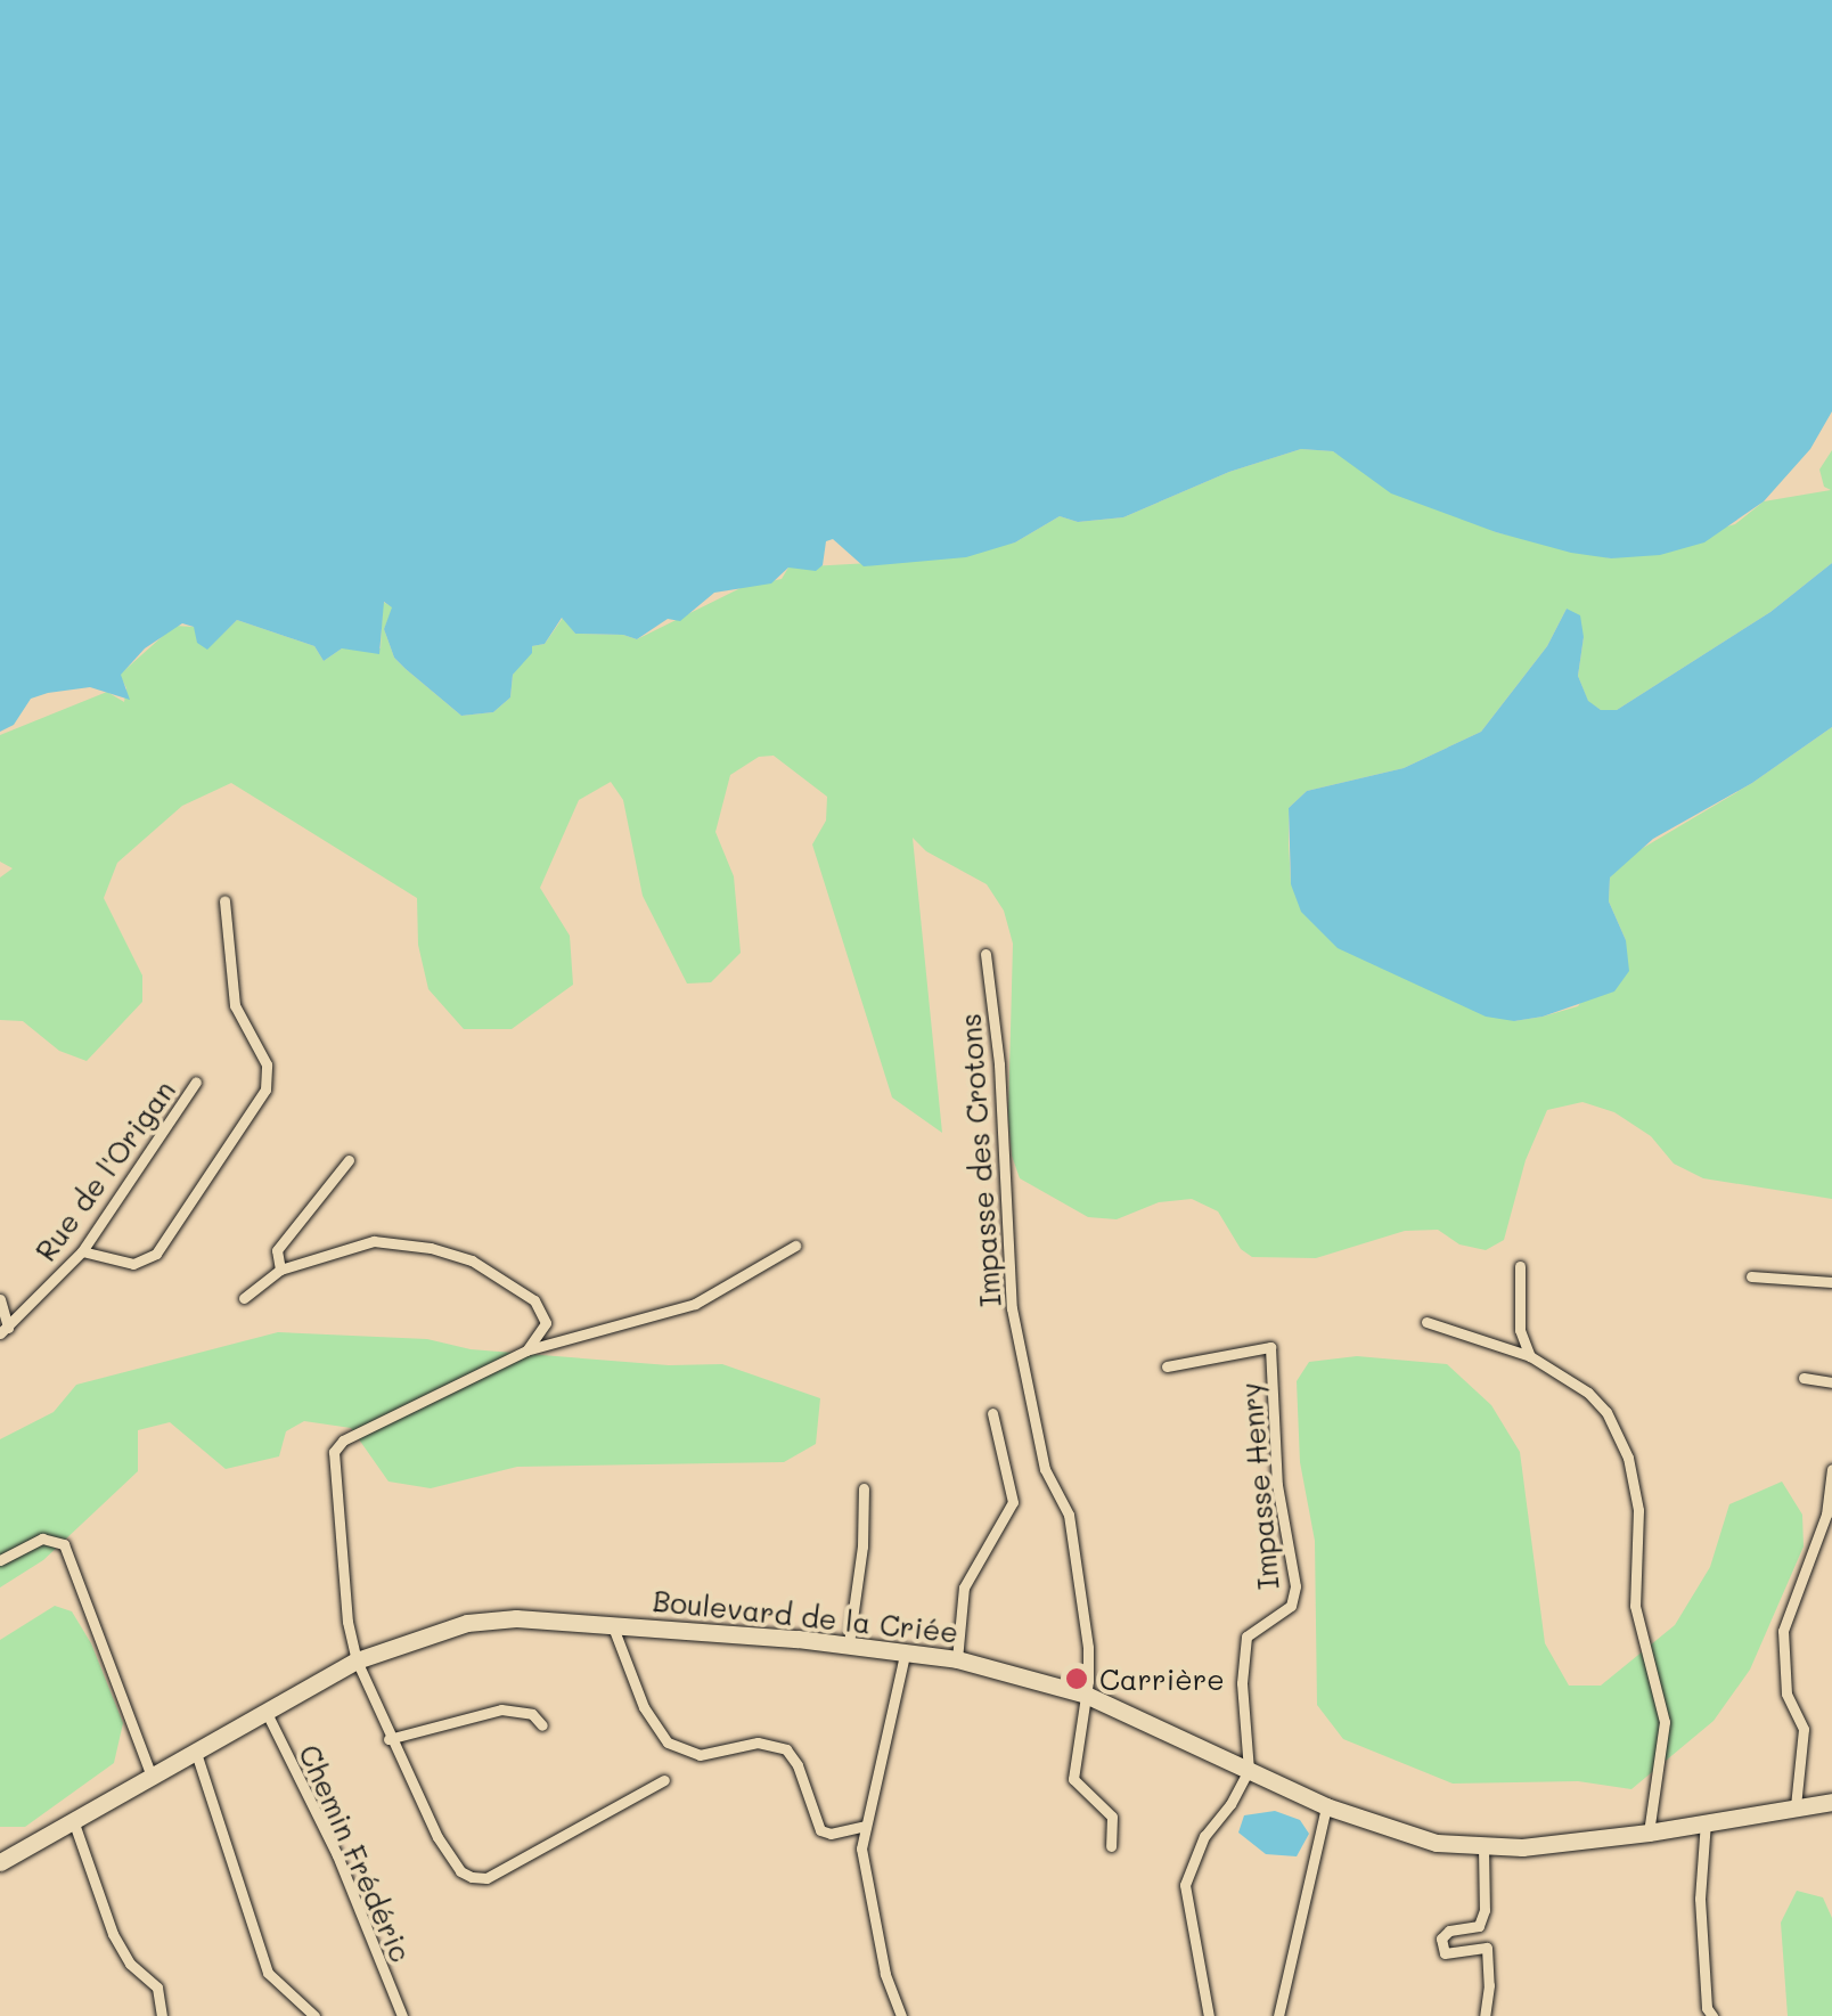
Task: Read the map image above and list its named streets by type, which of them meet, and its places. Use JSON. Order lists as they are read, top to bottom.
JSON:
{
  "streets": {
    "main road": ["Boulevard de la Criée"],
    "street": [
      "Impasse des Crotons",
      "Rue de l'Origan",
      "Impasse Henry",
      "Chemin Frédéric"
    ]
  },
  "crossings": [
    ["Impasse des Crotons", "Boulevard de la Criée"],
    ["Impasse Henry", "Boulevard de la Criée"],
    ["Boulevard de la Criée", "Chemin Frédéric"]
  ],
  "places": ["Carrière"]
}
